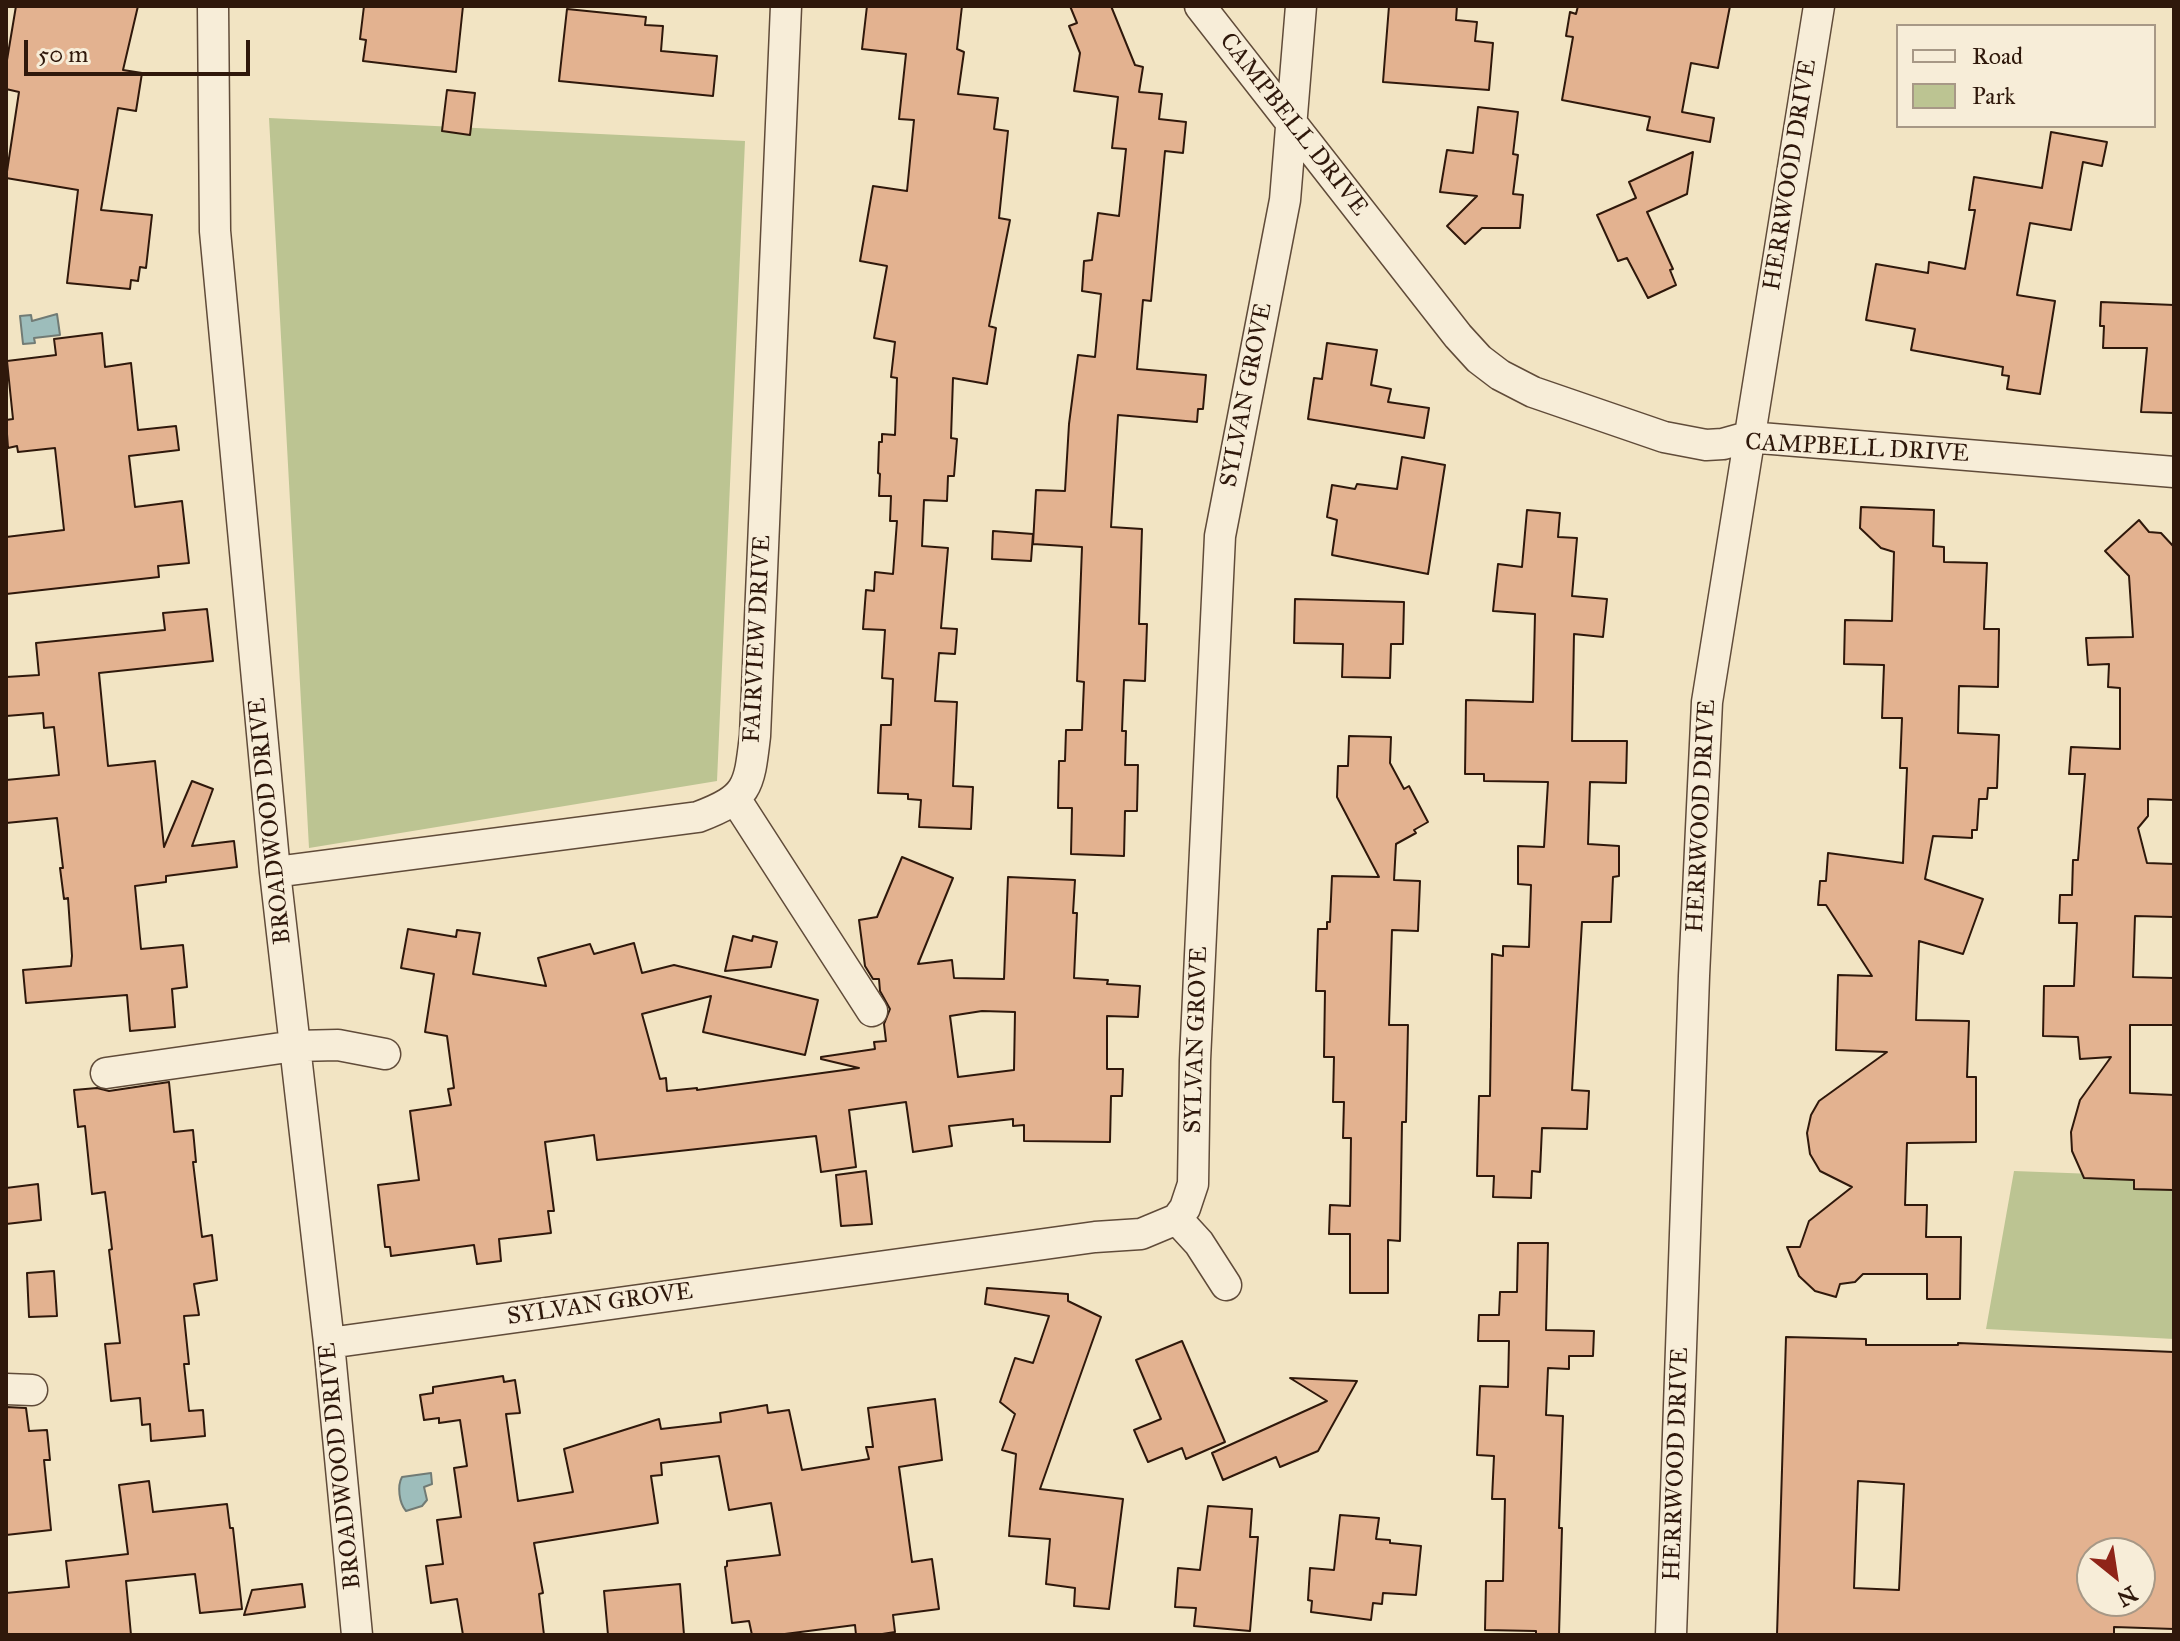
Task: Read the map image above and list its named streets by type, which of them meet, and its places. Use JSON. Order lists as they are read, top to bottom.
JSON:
{
  "streets": {
    "street": [
      "CAMPBELL DRIVE",
      "HERRWOOD DRIVE",
      "SYLVAN GROVE",
      "FAIRVIEW DRIVE",
      "BROADWOOD DRIVE"
    ]
  },
  "crossings": [
    ["CAMPBELL DRIVE", "HERRWOOD DRIVE"],
    ["CAMPBELL DRIVE", "SYLVAN GROVE"],
    ["SYLVAN GROVE", "BROADWOOD DRIVE"]
  ],
  "legend": ["Road", "Park"],
  "scale_bar": "50 m",
  "north": "bottom right"
}
